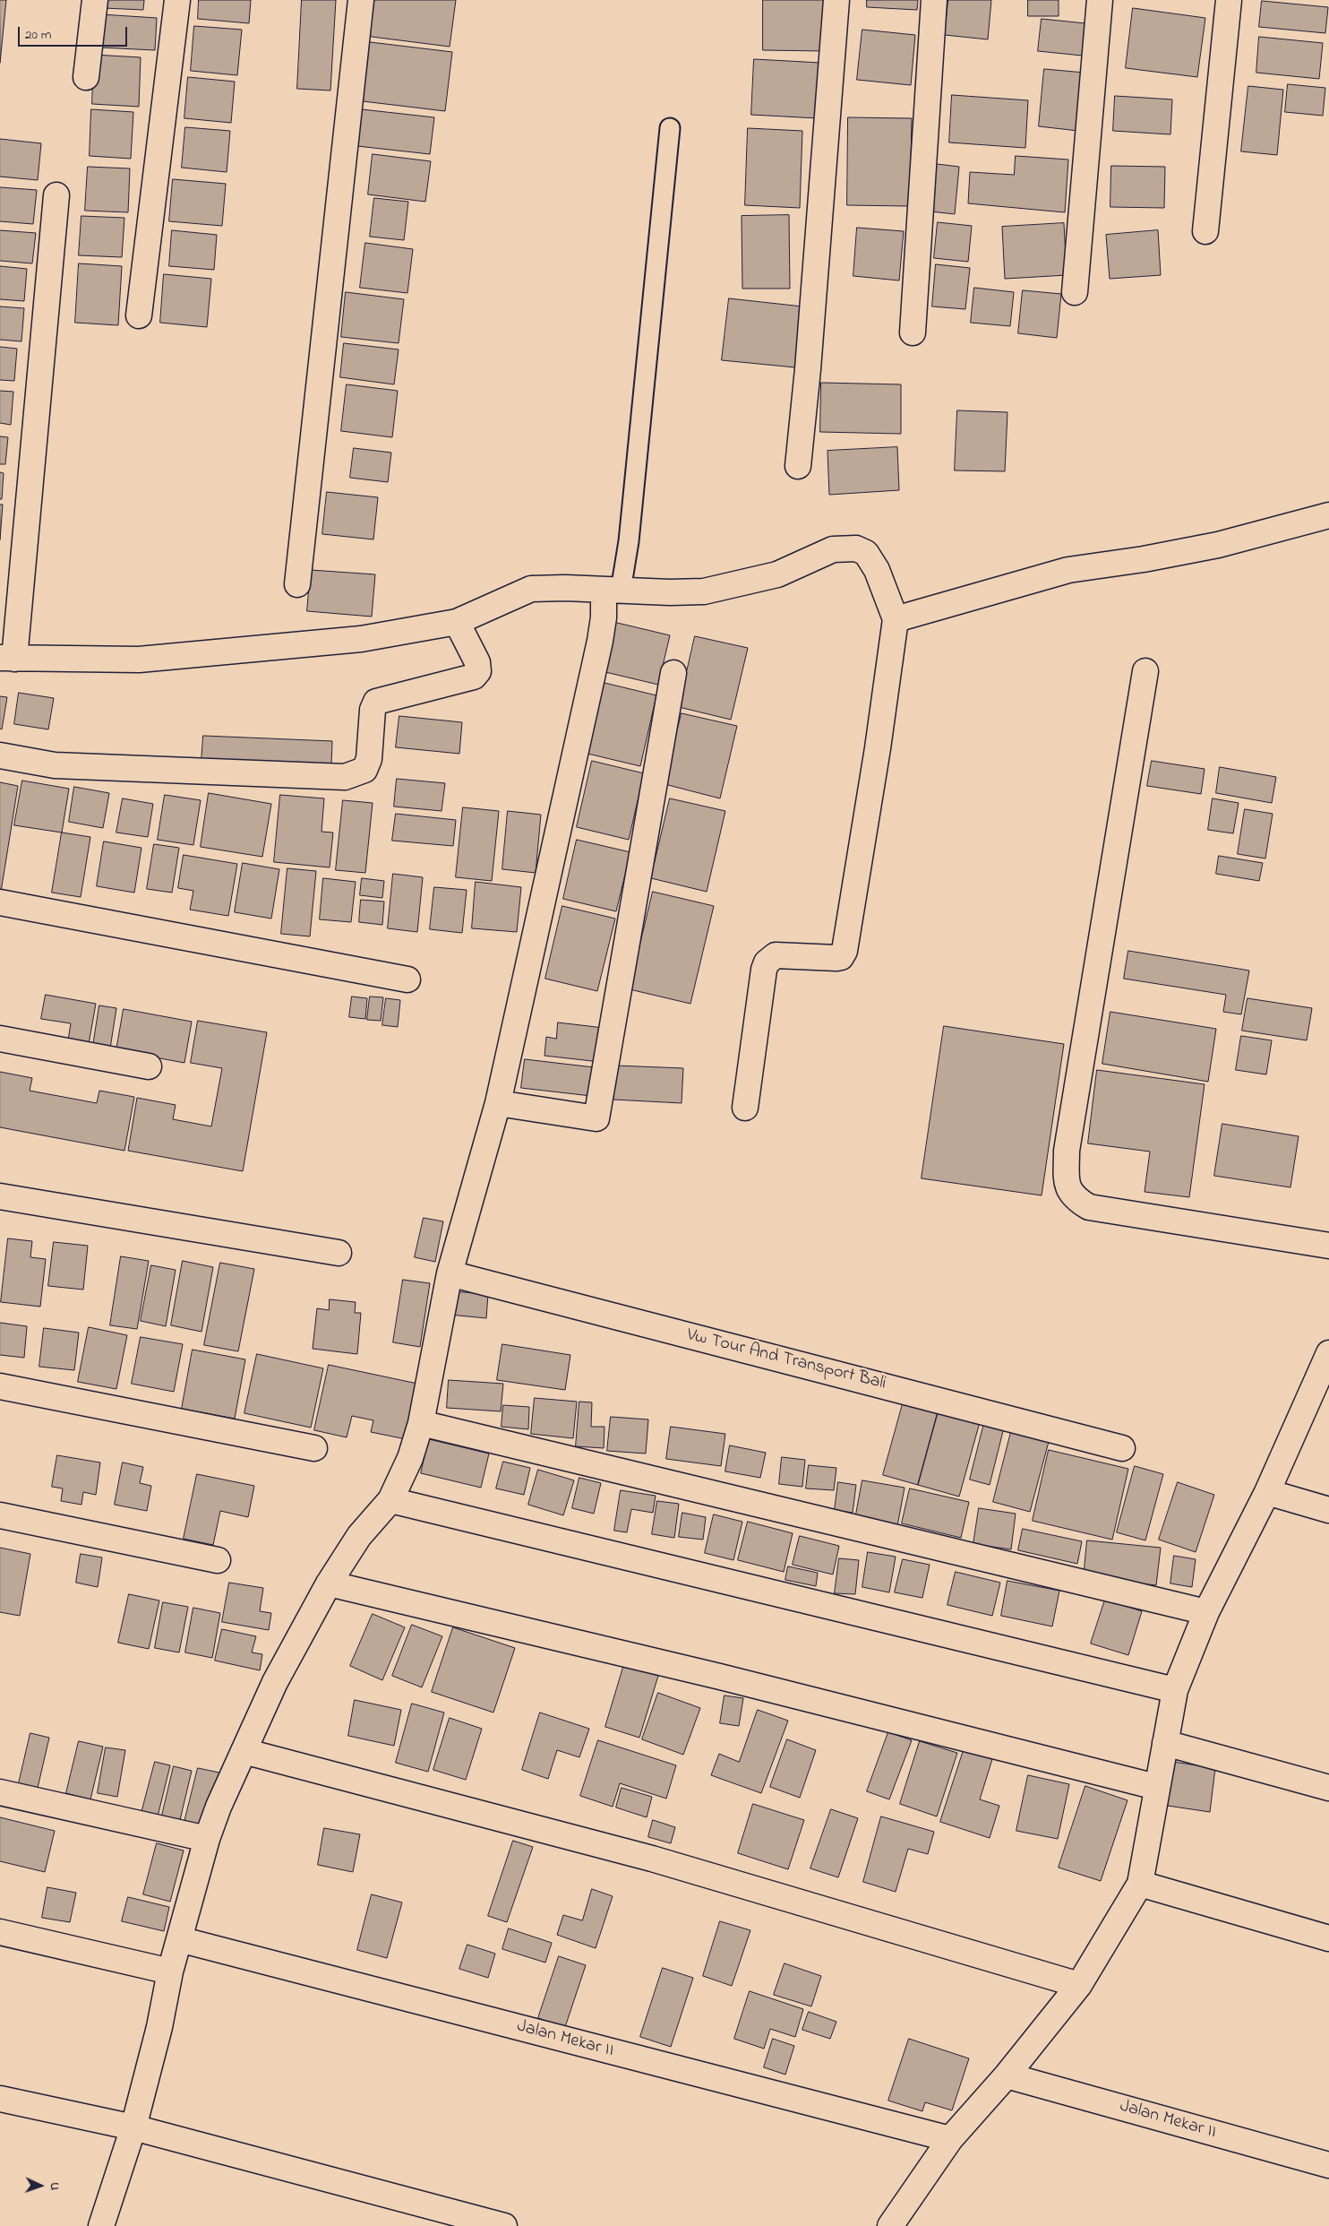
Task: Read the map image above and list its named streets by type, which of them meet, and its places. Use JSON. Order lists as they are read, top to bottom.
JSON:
{
  "streets": {
    "street": ["Vw Tour And Transport Bali", "Jalan Mekar II"]
  },
  "scale_bar": "20 m",
  "north": "right"
}
